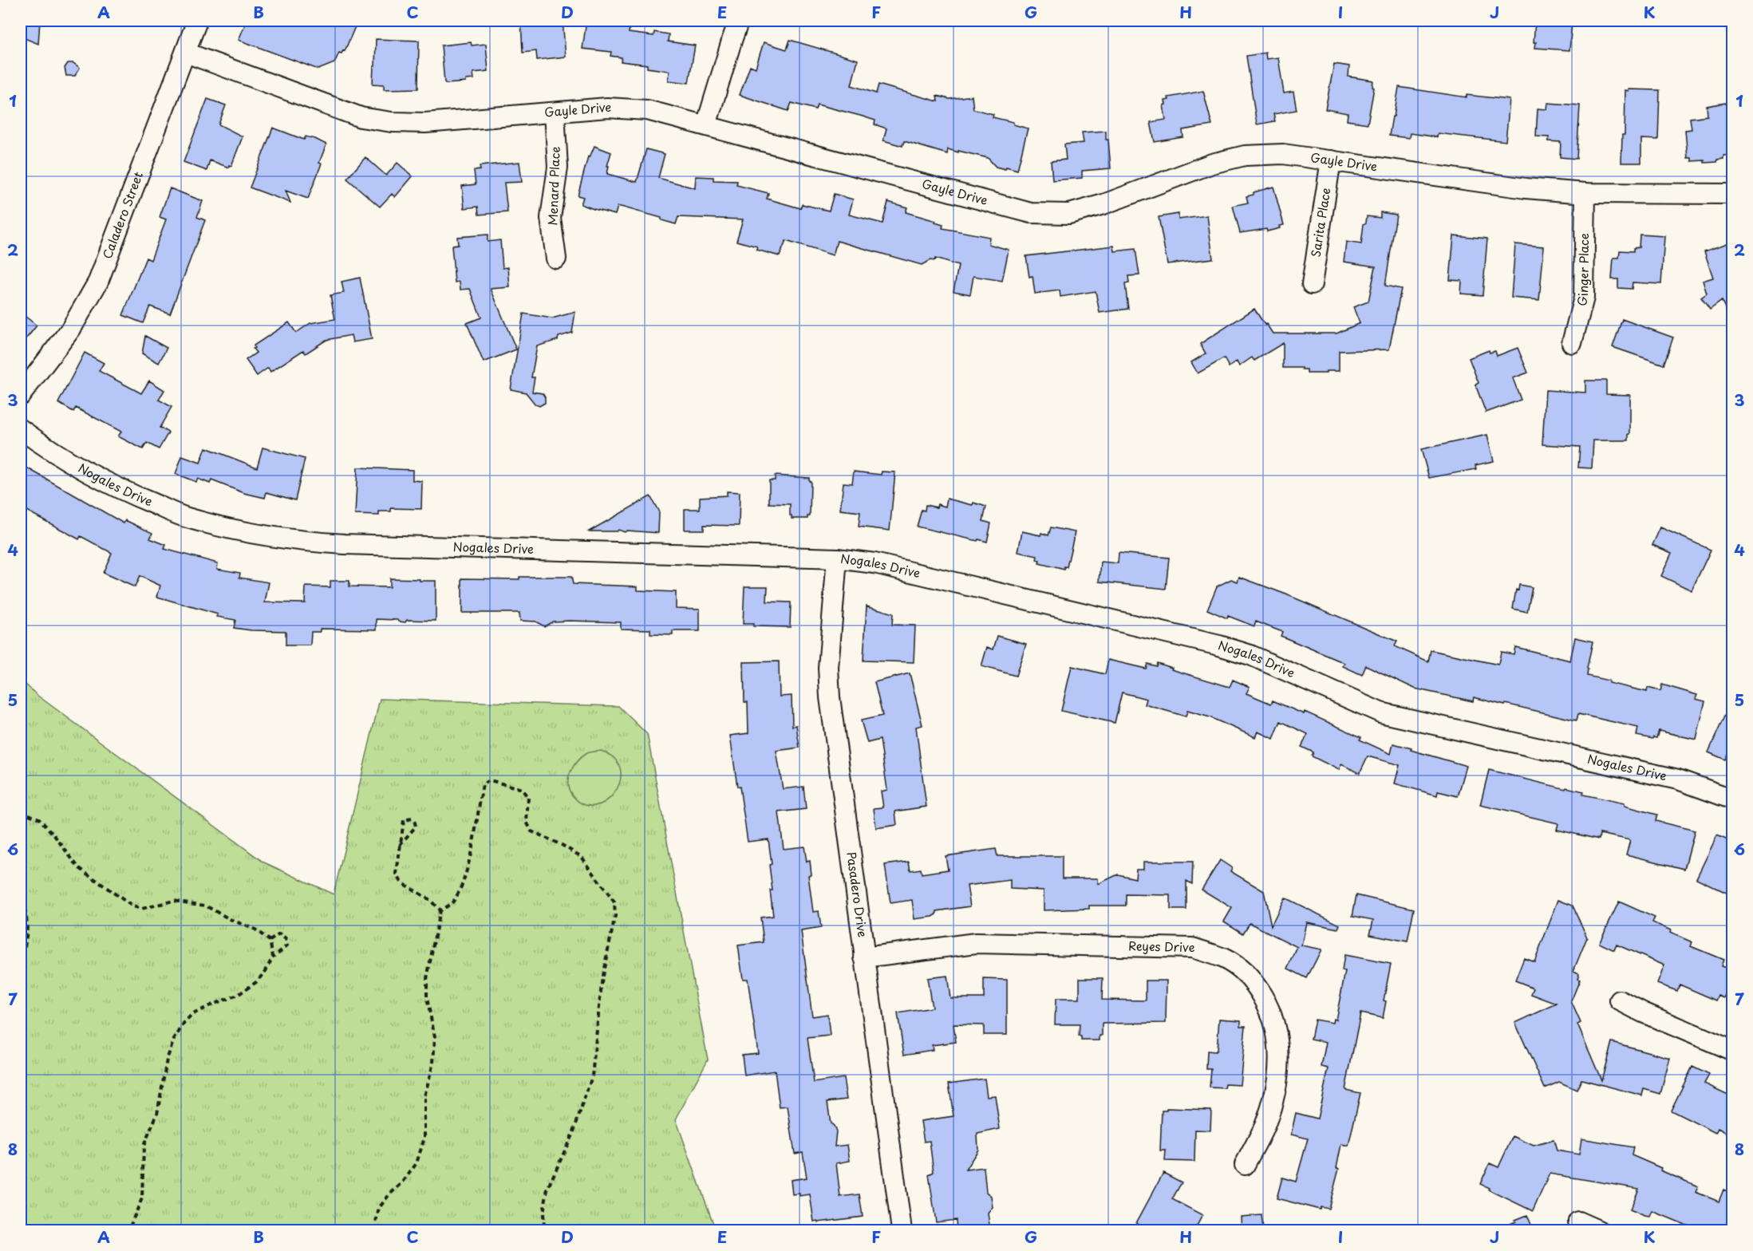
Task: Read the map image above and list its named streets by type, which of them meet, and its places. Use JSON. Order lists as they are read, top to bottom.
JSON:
{
  "streets": {
    "street": [
      "Gayle Drive",
      "Menard Place",
      "Caladero Street",
      "Sarita Place",
      "Ginger Place",
      "Nogales Drive",
      "Pasadero Drive",
      "Reyes Drive"
    ]
  },
  "crossings": [
    ["Gayle Drive", "Menard Place"],
    ["Gayle Drive", "Caladero Street"],
    ["Gayle Drive", "Sarita Place"],
    ["Gayle Drive", "Ginger Place"],
    ["Nogales Drive", "Pasadero Drive"],
    ["Pasadero Drive", "Reyes Drive"]
  ],
  "grid": {
    "columns": [
      "A",
      "B",
      "C",
      "D",
      "E",
      "F",
      "G",
      "H",
      "I",
      "J",
      "K"
    ],
    "rows": [
      "1",
      "2",
      "3",
      "4",
      "5",
      "6",
      "7",
      "8"
    ]
  }
}
